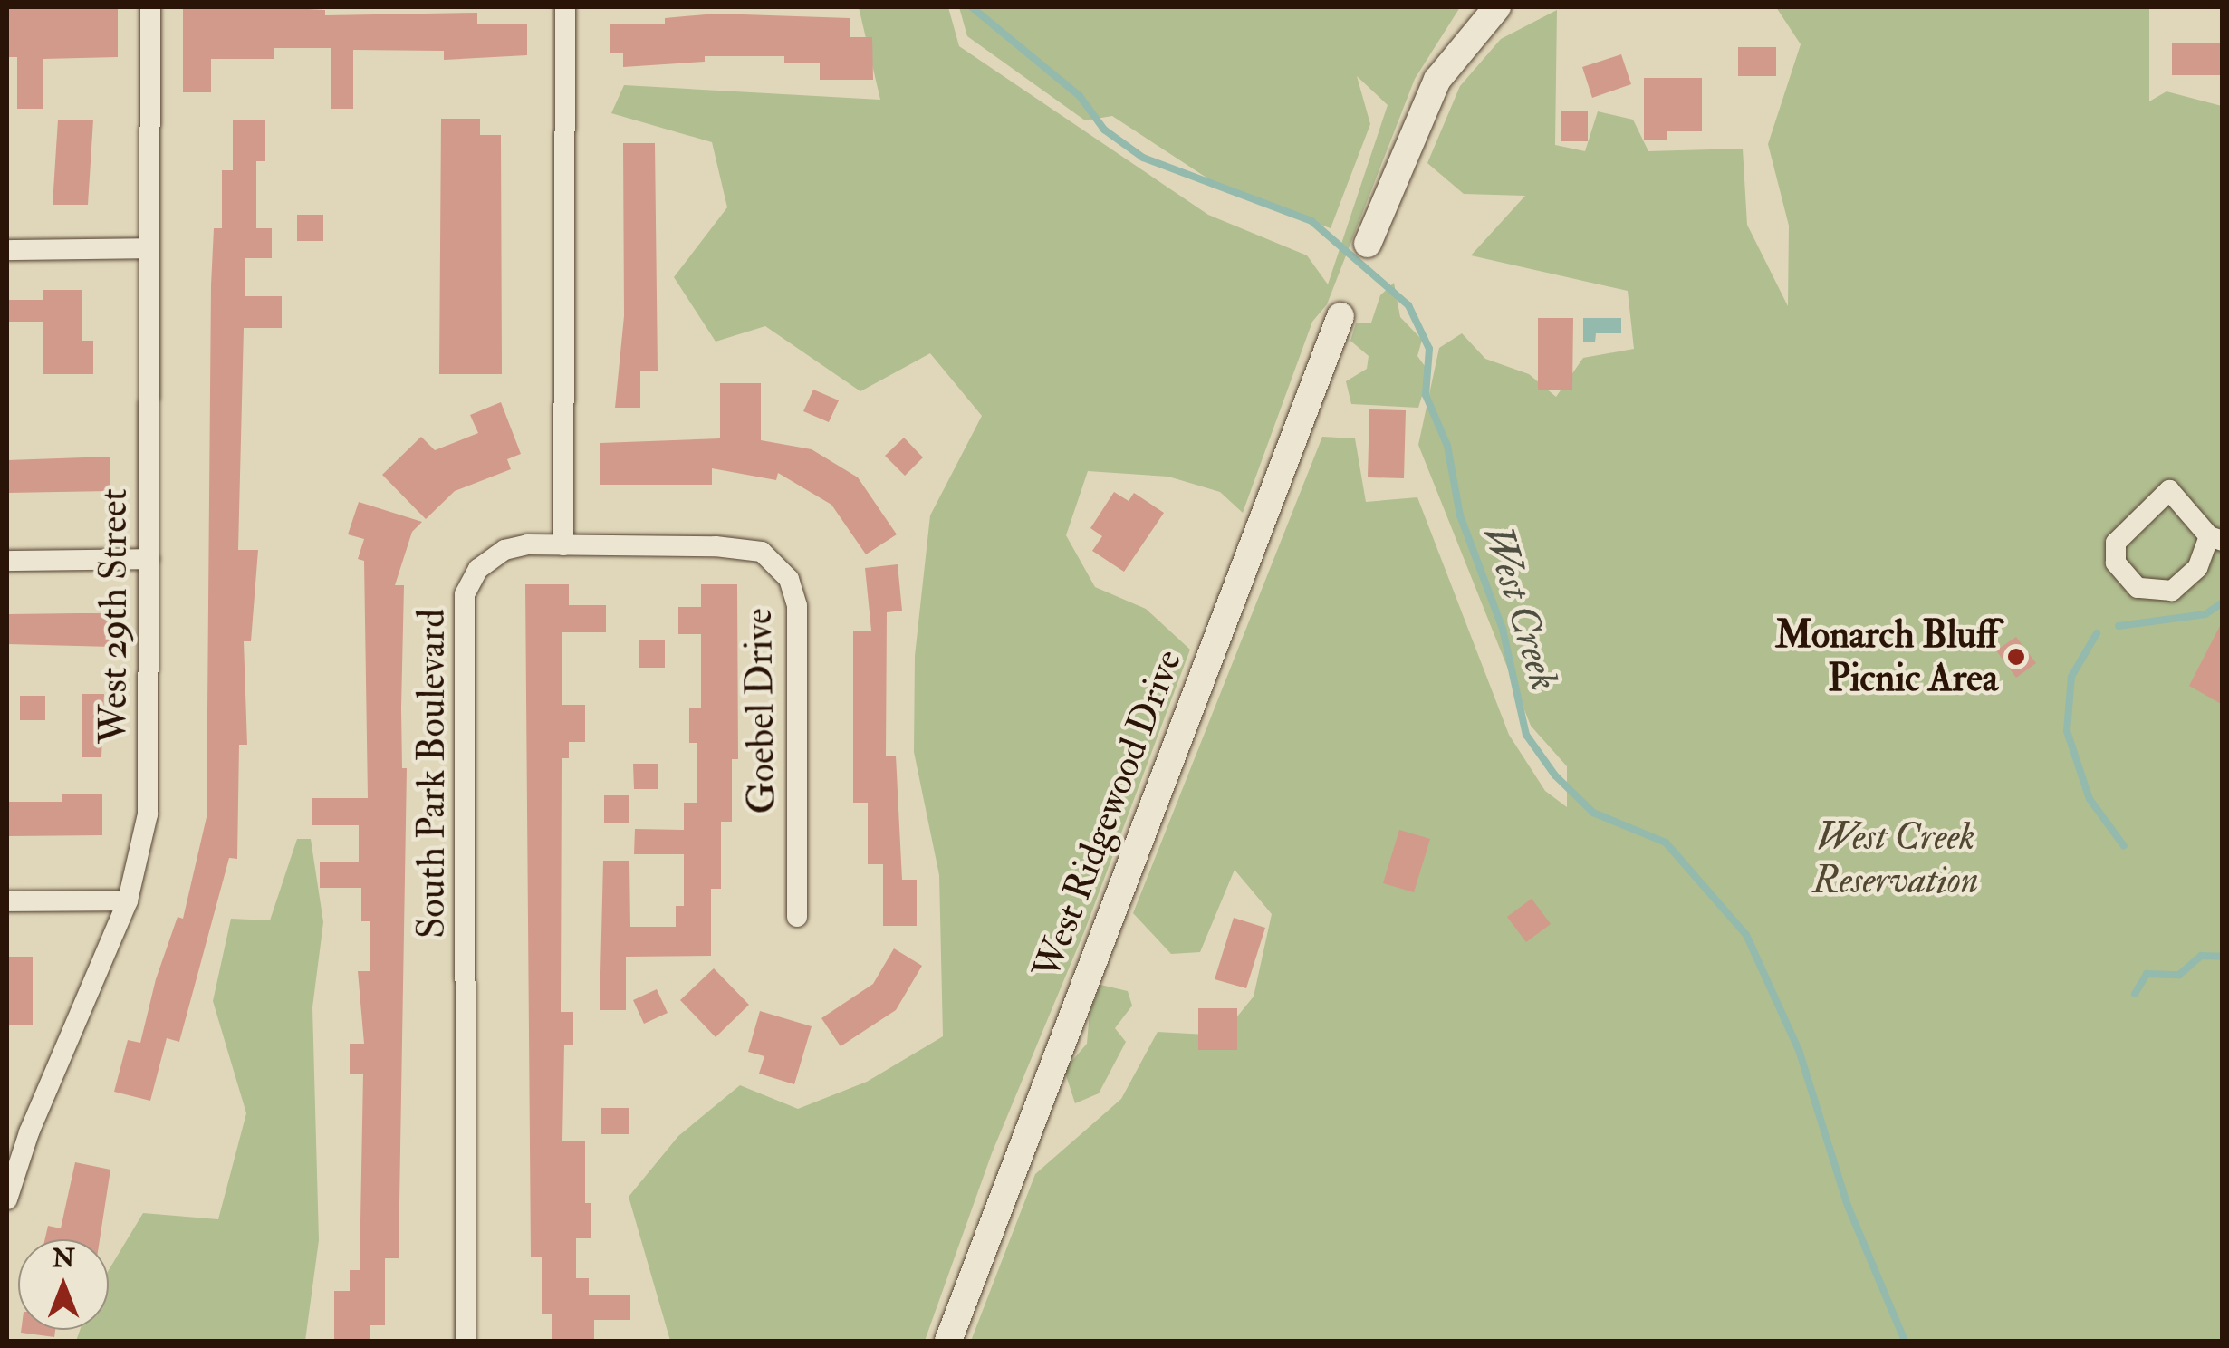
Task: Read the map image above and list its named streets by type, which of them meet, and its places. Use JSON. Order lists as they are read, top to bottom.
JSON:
{
  "streets": {
    "street": [
      "West 29th Street",
      "Goebel Drive",
      "South Park Boulevard",
      "West Ridgewood Drive"
    ]
  },
  "crossings": [
    ["Goebel Drive", "South Park Boulevard"]
  ],
  "water": ["West Creek"],
  "parks": ["West Creek Reservation"],
  "places": ["Monarch Bluff Picnic Area"],
  "north": "top"
}
